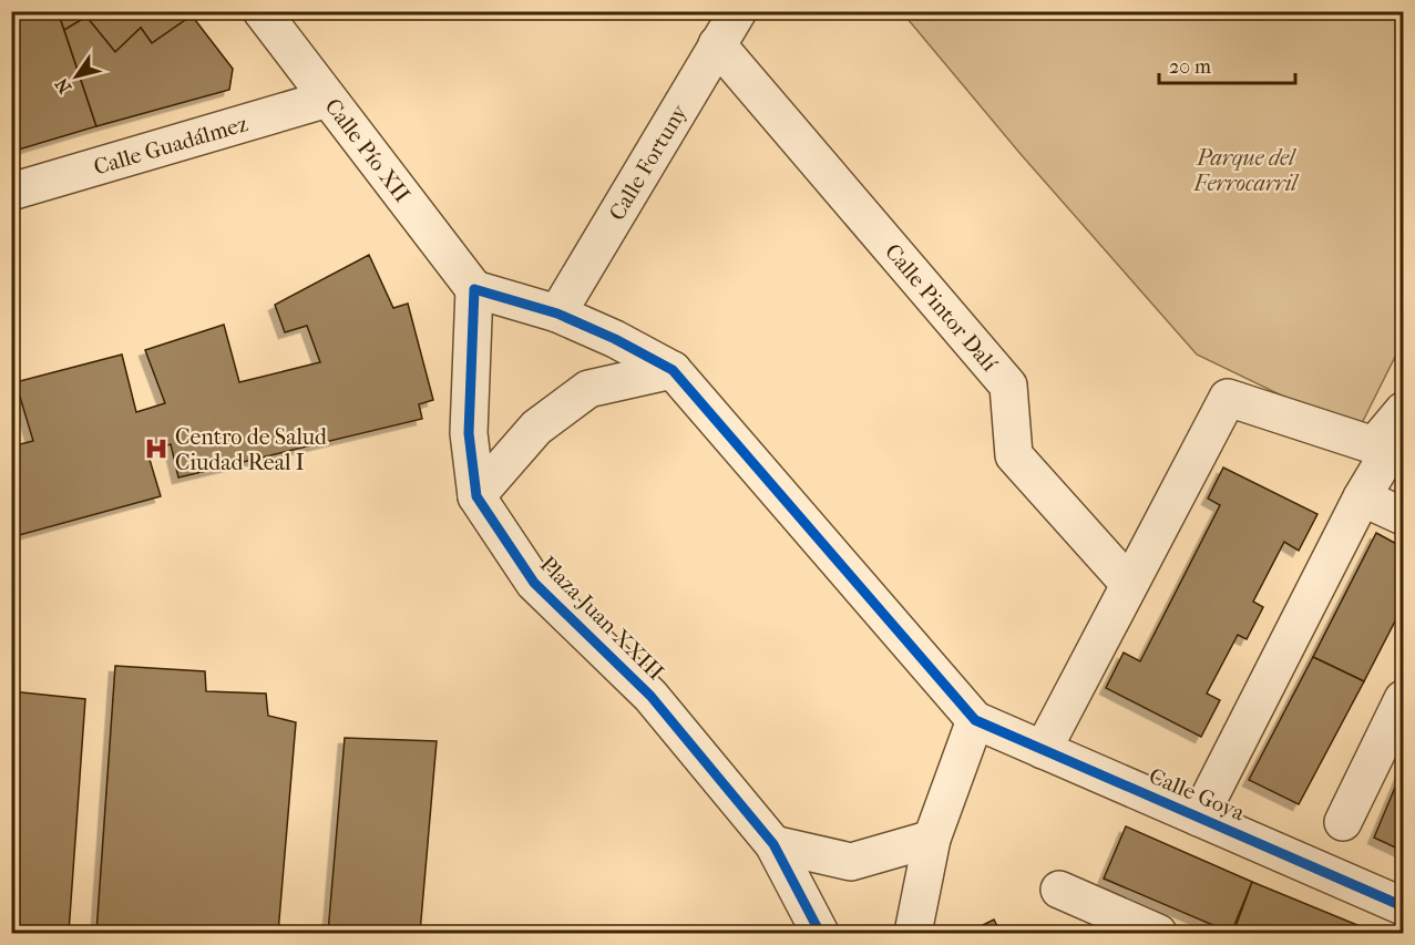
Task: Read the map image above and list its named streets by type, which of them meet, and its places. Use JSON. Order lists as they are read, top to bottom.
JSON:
{
  "streets": {
    "street": [
      "Calle Guadálmez",
      "Calle Pío XII",
      "Calle Fortuny",
      "Calle Pintor Dalí",
      "Plaza Juan XXIII",
      "Calle Goya"
    ]
  },
  "crossings": [
    ["Calle Guadálmez", "Calle Pío XII"],
    ["Calle Pío XII", "Plaza Juan XXIII"],
    ["Calle Fortuny", "Calle Pintor Dalí"]
  ],
  "parks": ["Parque del Ferrocarril"],
  "places": {
    "hospital": ["Centro de Salud Ciudad Real I"]
  },
  "scale_bar": "20 m",
  "north": "bottom left"
}
